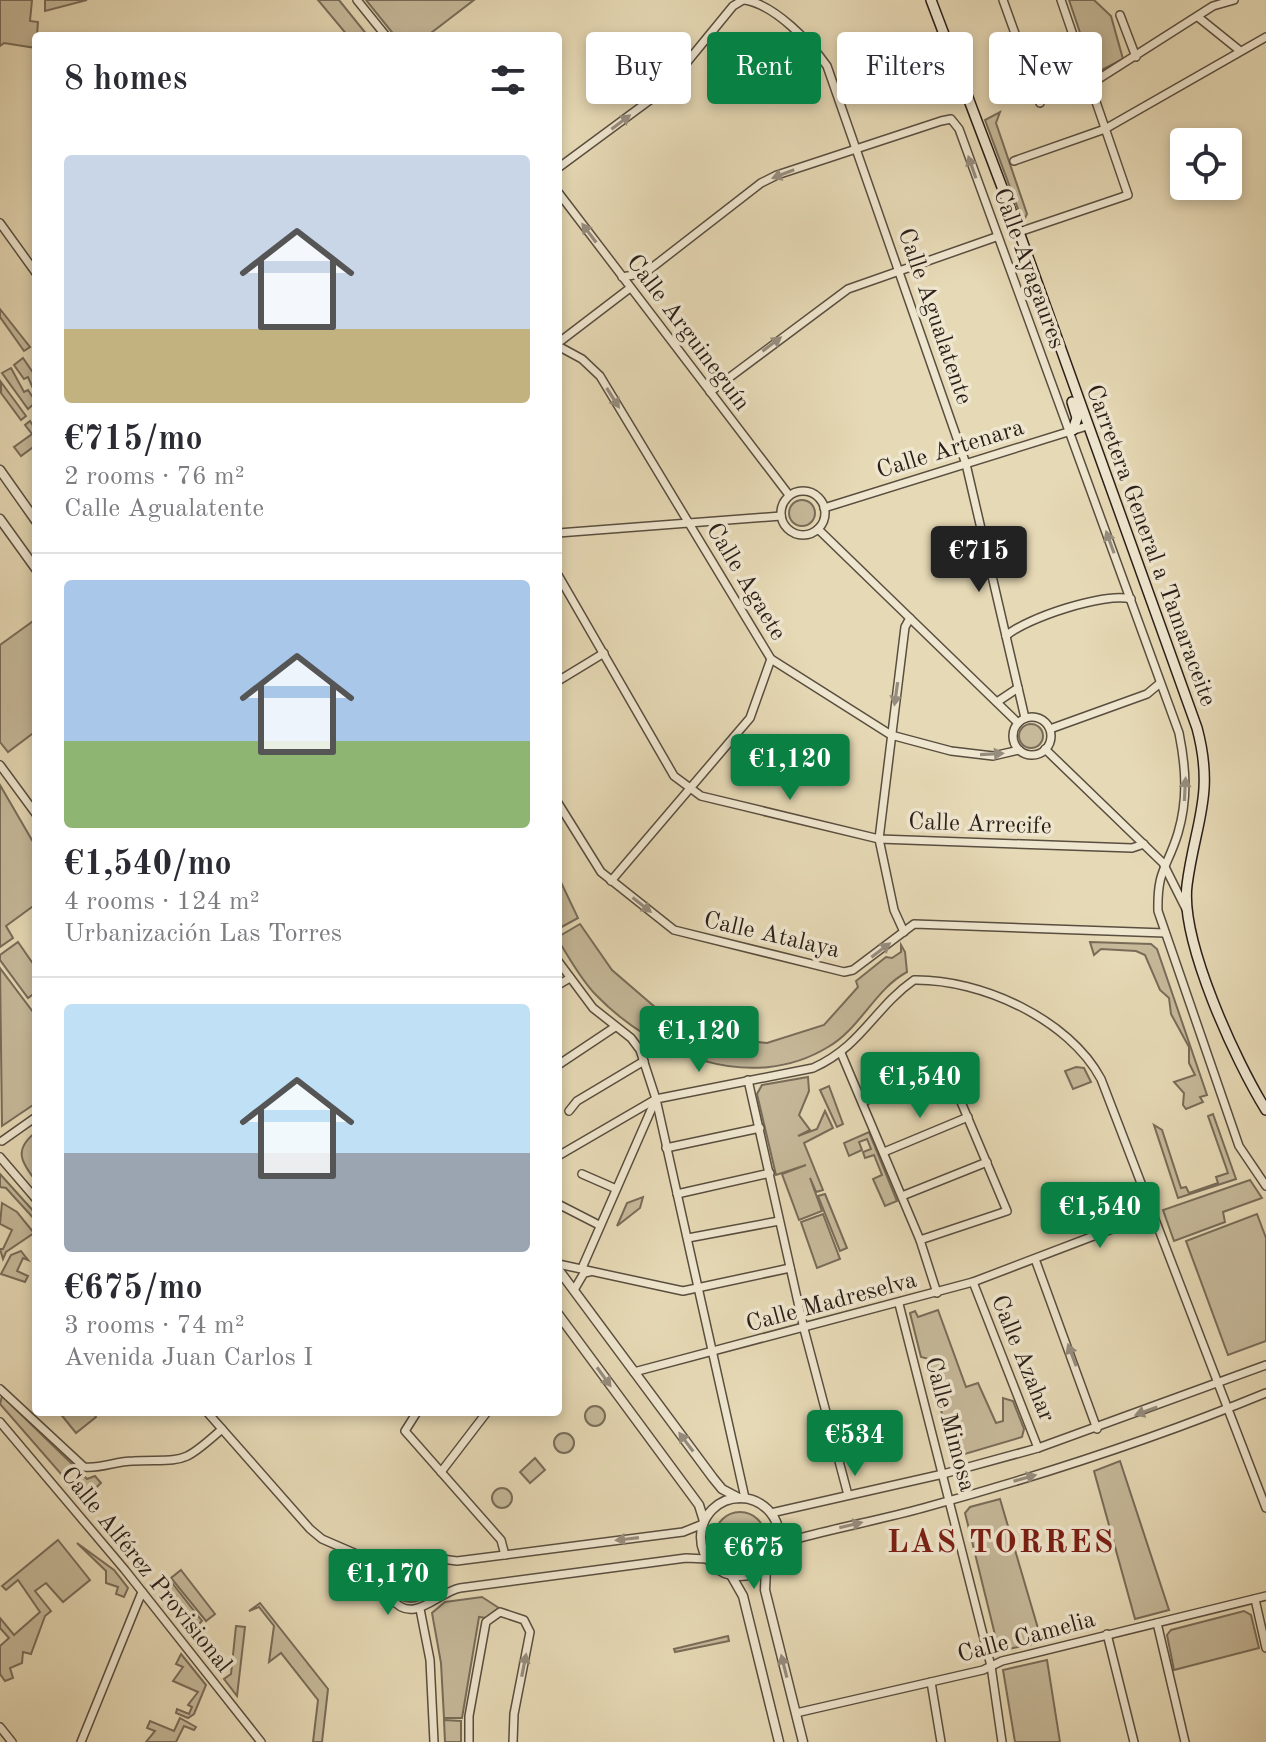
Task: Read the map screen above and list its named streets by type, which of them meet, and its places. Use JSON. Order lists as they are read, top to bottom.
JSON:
{
  "streets": {
    "main road": ["Carretera General a Tamaraceite"],
    "street": [
      "Calle Ayagaures",
      "Calle Agualatente",
      "Calle Arguineguín",
      "Calle Artenara",
      "Calle Agaete",
      "Calle Arrecife",
      "Calle Atalaya",
      "Calle Madreselva",
      "Calle Azahar",
      "Calle Mimosa",
      "Calle Alférez Provisional",
      "Calle Camelia"
    ]
  },
  "crossings": [
    ["Calle Ayagaures", "Calle Agualatente"],
    ["Calle Ayagaures", "Calle Artenara"],
    ["Calle Ayagaures", "Calle Atalaya"],
    ["Calle Agualatente", "Calle Artenara"],
    ["Calle Agualatente", "Calle Agaete"],
    ["Calle Arguineguín", "Calle Artenara"],
    ["Calle Artenara", "Carretera General a Tamaraceite"],
    ["Calle Madreselva", "Calle Azahar"],
    ["Calle Madreselva", "Calle Mimosa"],
    ["Calle Mimosa", "Calle Camelia"]
  ],
  "one_way": ["Calle Ayagaures", "Calle Agaete", "Calle Atalaya"],
  "districts": ["LAS TORRES"],
  "page": {
    "chip": [
      "Buy",
      "Rent",
      "Filters",
      "New"
    ],
    "heading": "8 homes",
    "list": [
      {
        "name": "€715/mo",
        "note": "2 rooms · 76 m² · Calle Agualatente"
      },
      {
        "name": "€1,540/mo",
        "note": "4 rooms · 124 m² · Urbanización Las Torres"
      },
      {
        "name": "€675/mo",
        "note": "3 rooms · 74 m² · Avenida Juan Carlos I"
      }
    ],
    "price": [
      "€715",
      "€1,120",
      "€1,120",
      "€1,540",
      "€1,540",
      "€534",
      "€675",
      "€1,170"
    ]
  }
}
